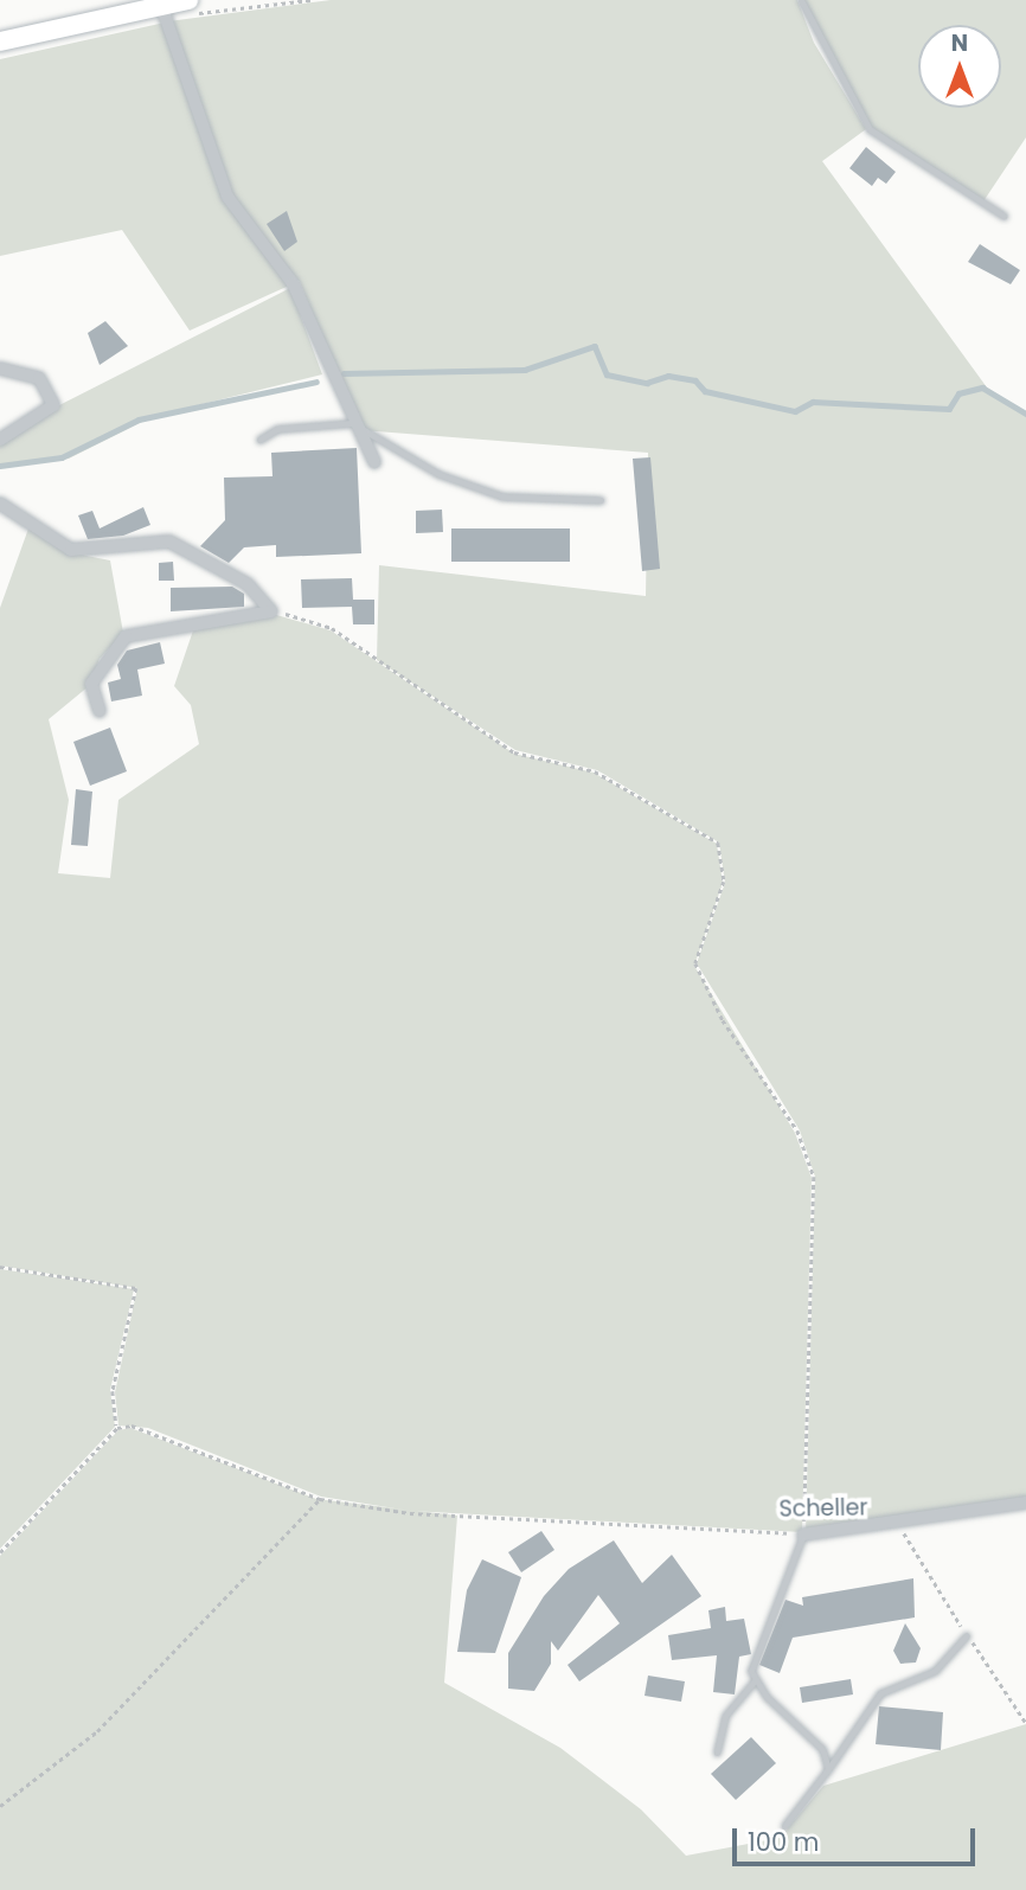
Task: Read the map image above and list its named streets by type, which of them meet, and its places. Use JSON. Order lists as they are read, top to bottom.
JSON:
{
  "streets": {
    "street": ["Scheller"]
  },
  "scale_bar": "100 m",
  "north": "top"
}
